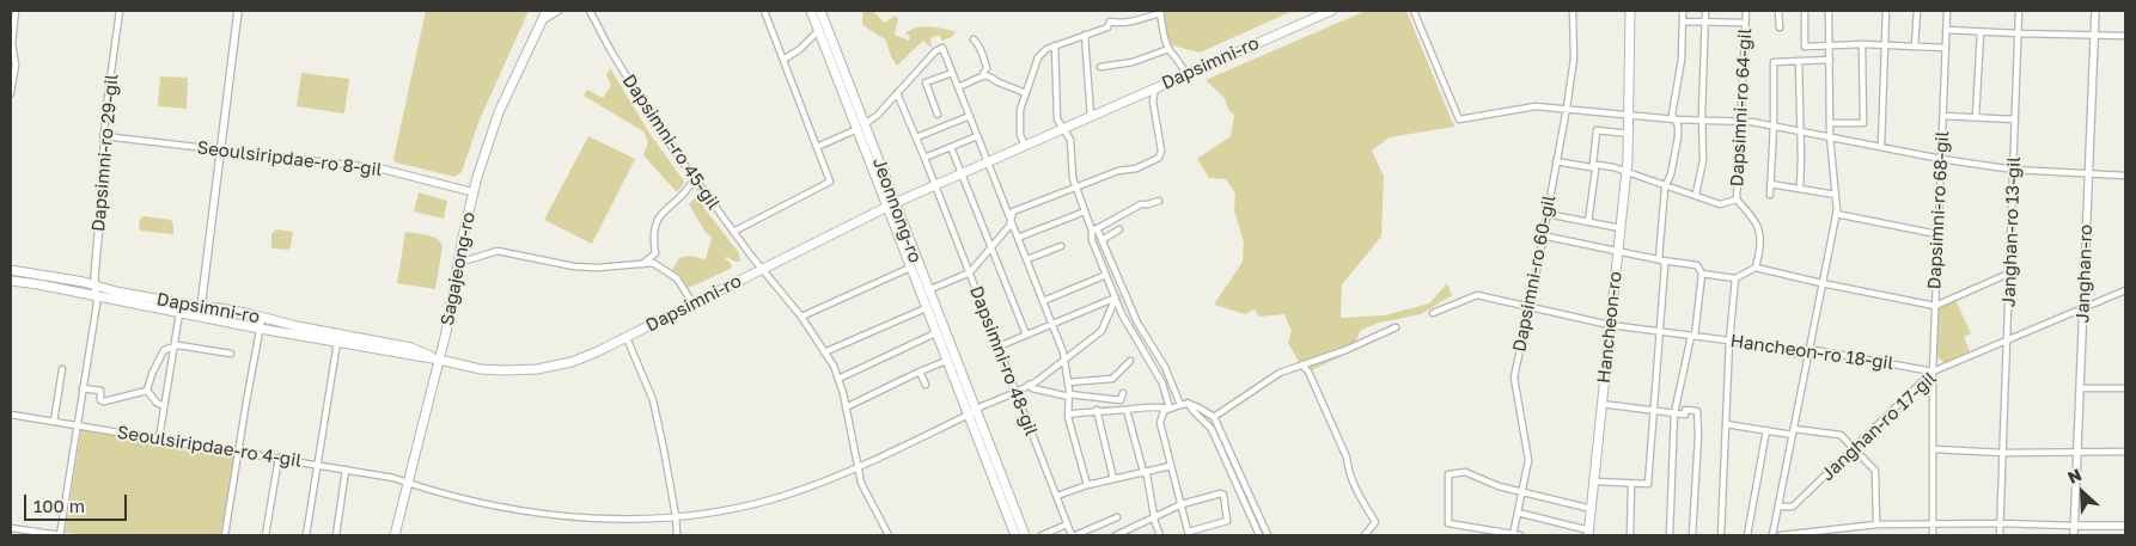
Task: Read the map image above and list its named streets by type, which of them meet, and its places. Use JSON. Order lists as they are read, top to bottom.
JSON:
{
  "streets": {
    "main road": [
      "Dapsimni-ro",
      "Jeonnong-ro",
      "Sagajeong-ro",
      "Hancheon-ro"
    ],
    "street": [
      "Dapsimni-ro 64-gil",
      "Dapsimni-ro 45-gil",
      "Dapsimni-ro 29-gil",
      "Seoulsiripdae-ro 8-gil",
      "Dapsimni-ro 68-gil",
      "Janghan-ro 13-gil",
      "Dapsimni-ro 60-gil",
      "Janghan-ro",
      "Hancheon-ro 18-gil",
      "Dapsimni-ro 48-gil",
      "Janghan-ro 17-gil",
      "Seoulsiripdae-ro 4-gil"
    ]
  },
  "crossings": [
    ["Dapsimni-ro", "Dapsimni-ro 45-gil"],
    ["Dapsimni-ro", "Dapsimni-ro 29-gil"],
    ["Dapsimni-ro", "Jeonnong-ro"],
    ["Dapsimni-ro", "Sagajeong-ro"],
    ["Dapsimni-ro", "Dapsimni-ro 48-gil"],
    ["Dapsimni-ro 45-gil", "Jeonnong-ro"],
    ["Dapsimni-ro 45-gil", "Seoulsiripdae-ro 4-gil"],
    ["Dapsimni-ro 29-gil", "Seoulsiripdae-ro 8-gil"],
    ["Seoulsiripdae-ro 8-gil", "Sagajeong-ro"],
    ["Jeonnong-ro", "Seoulsiripdae-ro 4-gil"],
    ["Dapsimni-ro 68-gil", "Janghan-ro 13-gil"],
    ["Dapsimni-ro 68-gil", "Hancheon-ro 18-gil"],
    ["Dapsimni-ro 68-gil", "Janghan-ro 17-gil"],
    ["Janghan-ro 13-gil", "Janghan-ro 17-gil"],
    ["Sagajeong-ro", "Seoulsiripdae-ro 4-gil"],
    ["Dapsimni-ro 60-gil", "Hancheon-ro"],
    ["Dapsimni-ro 60-gil", "Hancheon-ro 18-gil"],
    ["Janghan-ro", "Janghan-ro 17-gil"],
    ["Hancheon-ro", "Hancheon-ro 18-gil"],
    ["Hancheon-ro 18-gil", "Janghan-ro 17-gil"]
  ],
  "scale_bar": "100 m",
  "north": "top left"
}
